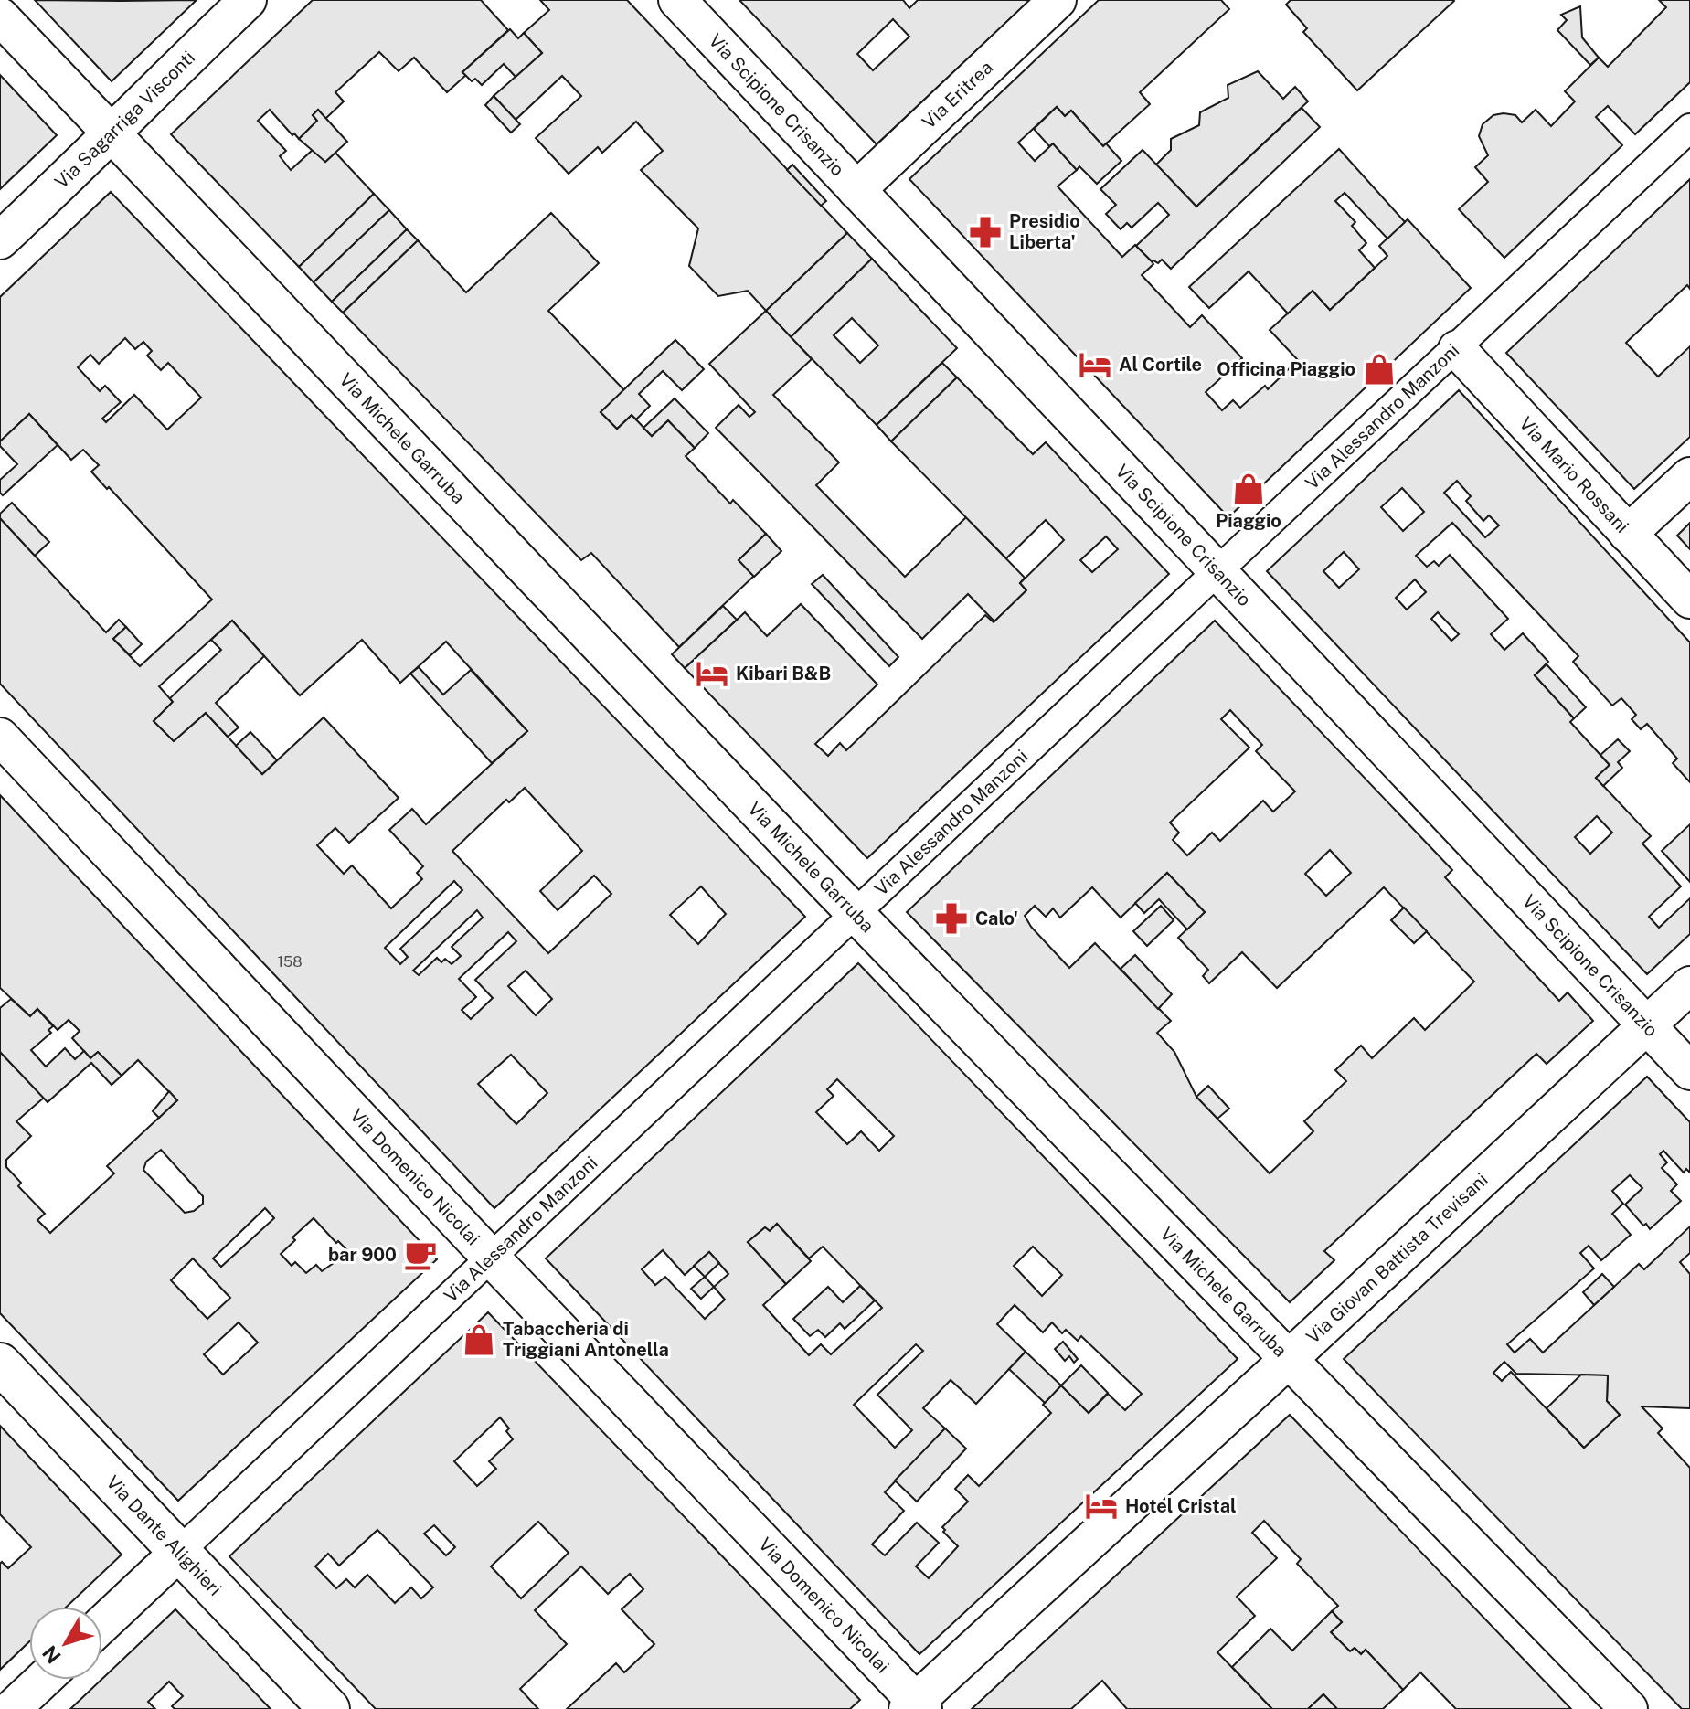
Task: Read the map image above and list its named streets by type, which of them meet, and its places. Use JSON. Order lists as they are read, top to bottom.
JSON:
{
  "streets": {
    "street": [
      "Via Eritrea",
      "Via Scipione Crisanzio",
      "Via Sagarriga Visconti",
      "Via Alessandro Manzoni",
      "Via Michele Garruba",
      "Via Mario Rossani",
      "Via Domenico Nicolai",
      "Via Giovan Battista Trevisani",
      "Via Dante Alighieri"
    ]
  },
  "crossings": [
    ["Via Eritrea", "Via Scipione Crisanzio"],
    ["Via Scipione Crisanzio", "Via Alessandro Manzoni"],
    ["Via Scipione Crisanzio", "Via Giovan Battista Trevisani"],
    ["Via Sagarriga Visconti", "Via Michele Garruba"],
    ["Via Alessandro Manzoni", "Via Michele Garruba"],
    ["Via Alessandro Manzoni", "Via Mario Rossani"],
    ["Via Alessandro Manzoni", "Via Domenico Nicolai"],
    ["Via Alessandro Manzoni", "Via Dante Alighieri"],
    ["Via Michele Garruba", "Via Giovan Battista Trevisani"],
    ["Via Domenico Nicolai", "Via Giovan Battista Trevisani"]
  ],
  "places": {
    "pharmacy": ["Presidio Liberta'", "Calo'"],
    "hotel": ["Al Cortile", "Kibari B&B", "Hotel Cristal"],
    "shop": ["Officina Piaggio", "Piaggio", "Tabaccheria di Triggiani Antonella"],
    "cafe": ["bar 900"]
  },
  "house_numbers": ["158"],
  "north": "bottom left"
}
